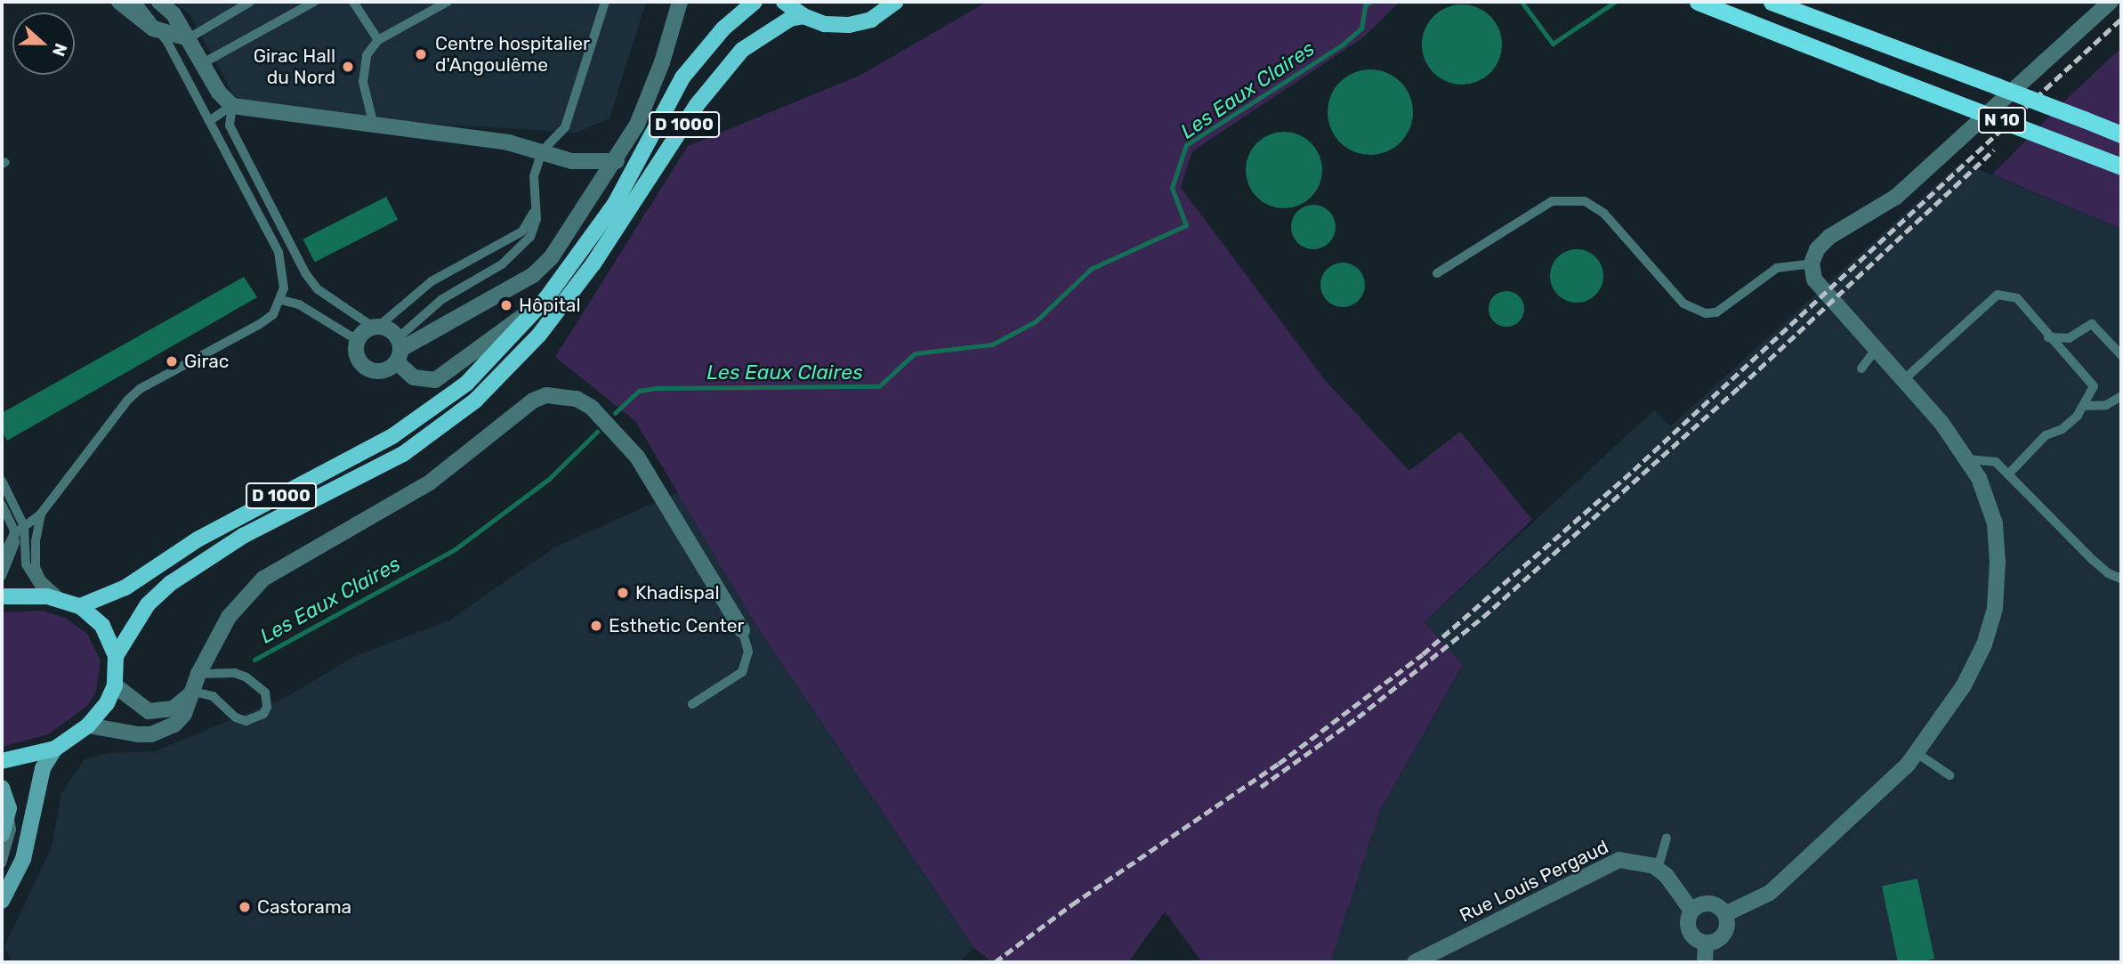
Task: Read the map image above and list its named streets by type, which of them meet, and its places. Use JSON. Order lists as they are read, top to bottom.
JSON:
{
  "streets": {
    "highway": ["N 10"],
    "main road": ["D 1000"],
    "street": ["Rue Louis Pergaud"]
  },
  "water": ["Les Eaux Claires"],
  "places": [
    "Centre hospitalier d'Angoulême",
    "Girac Hall du Nord",
    "Hôpital",
    "Girac",
    "Khadispal",
    "Esthetic Center",
    "Castorama"
  ],
  "north": "right"
}
